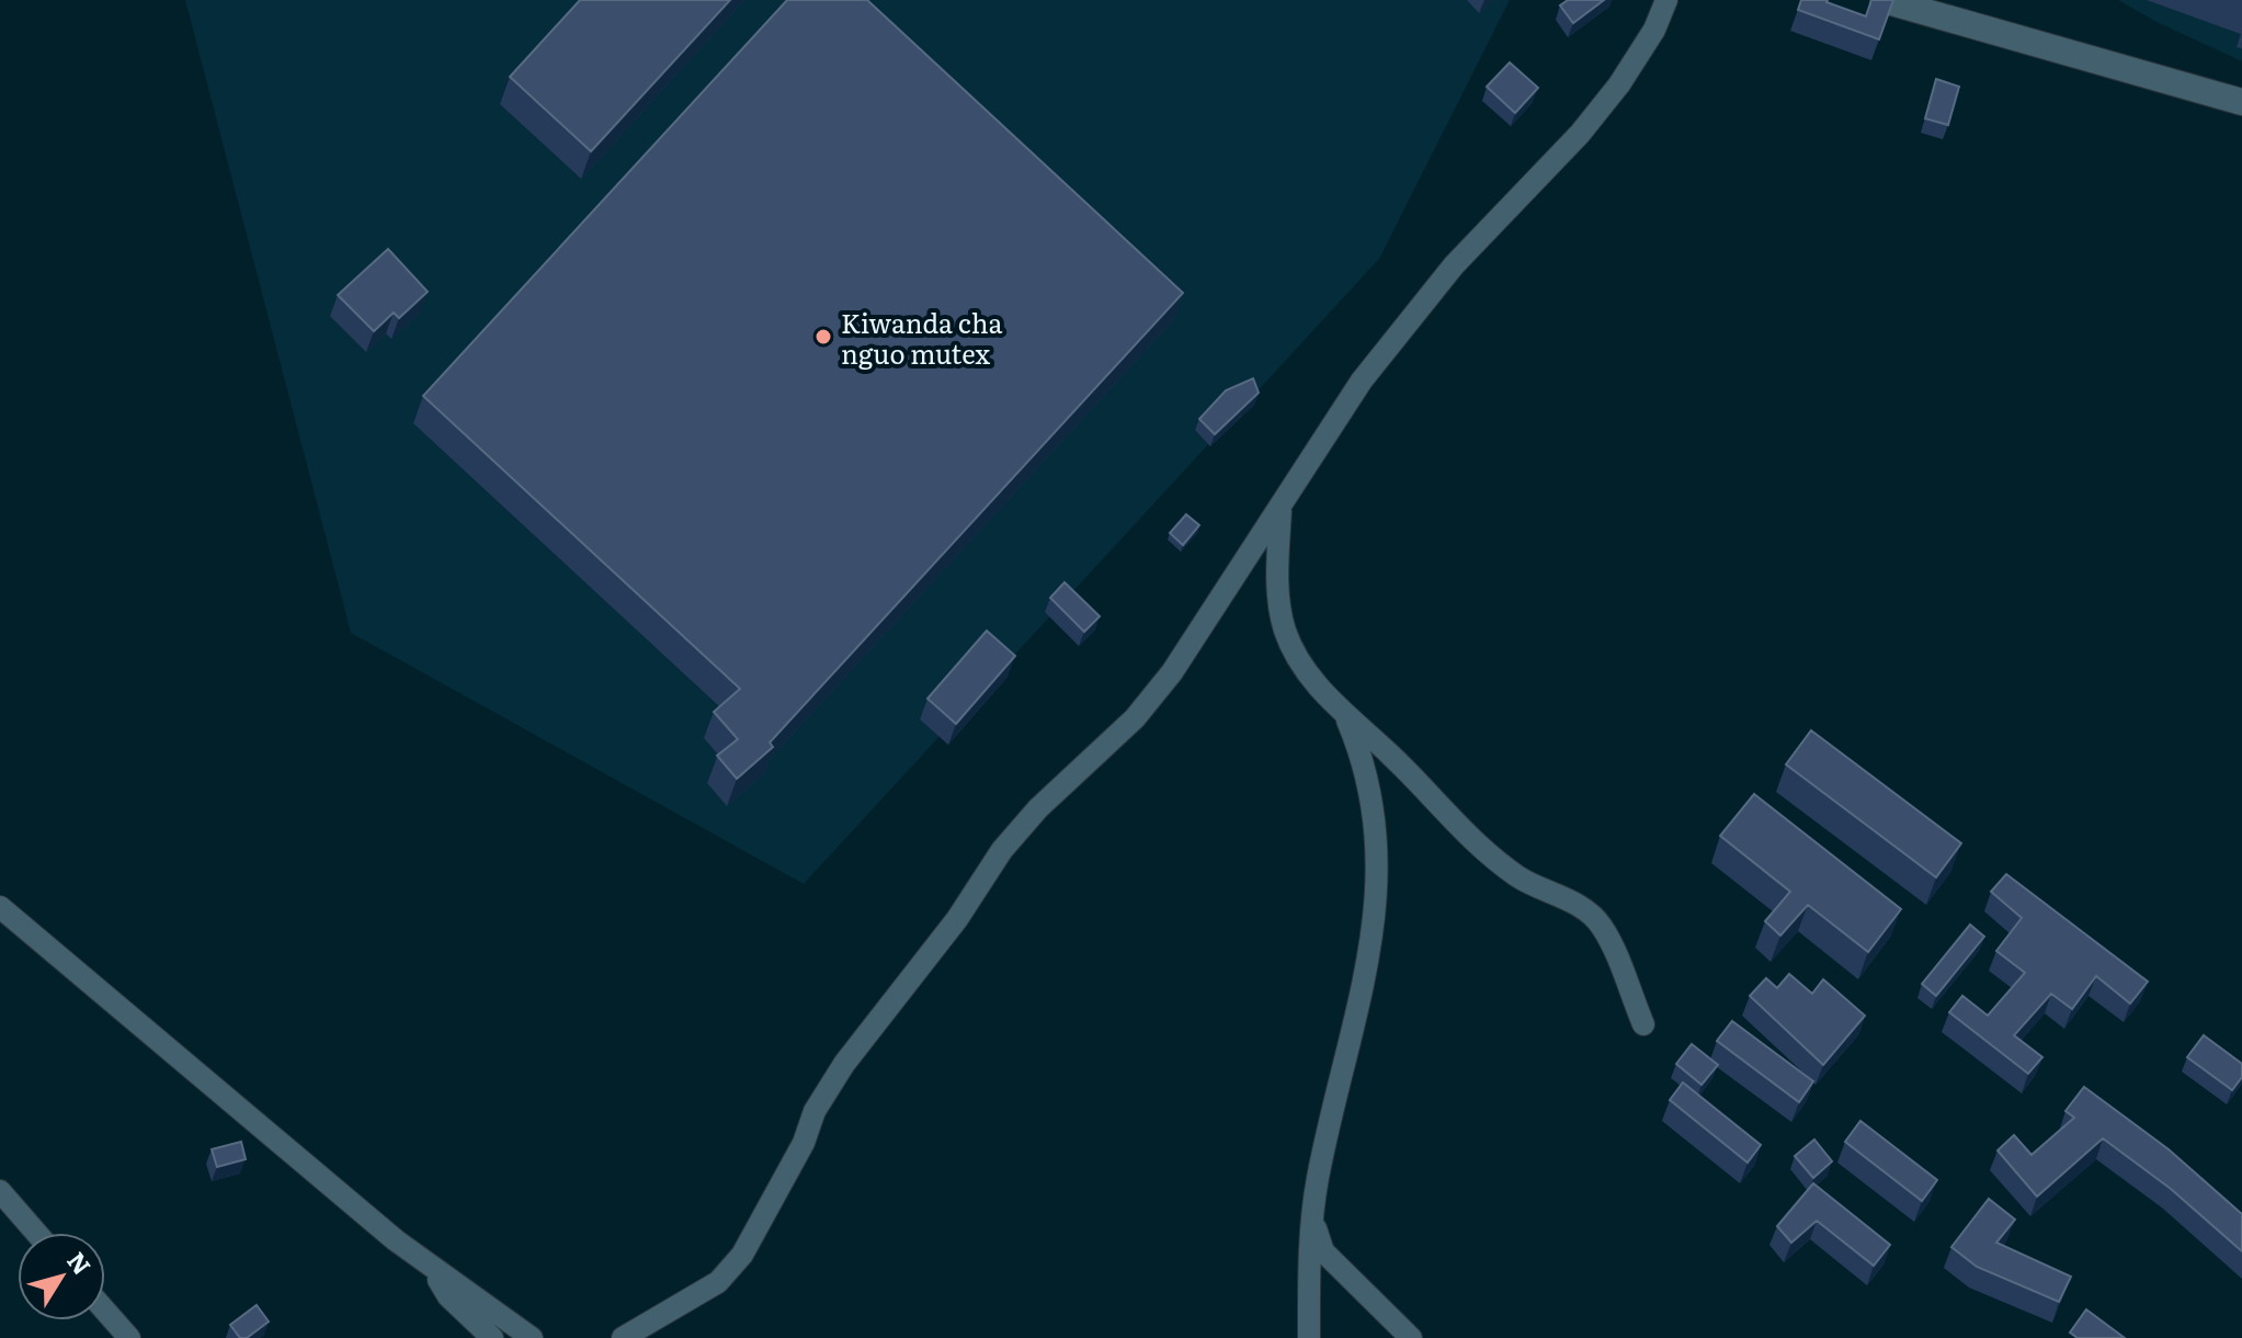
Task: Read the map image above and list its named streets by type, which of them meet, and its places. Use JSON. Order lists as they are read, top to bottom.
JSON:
{
  "places": ["Kiwanda cha nguo mutex"],
  "north": "top right"
}
